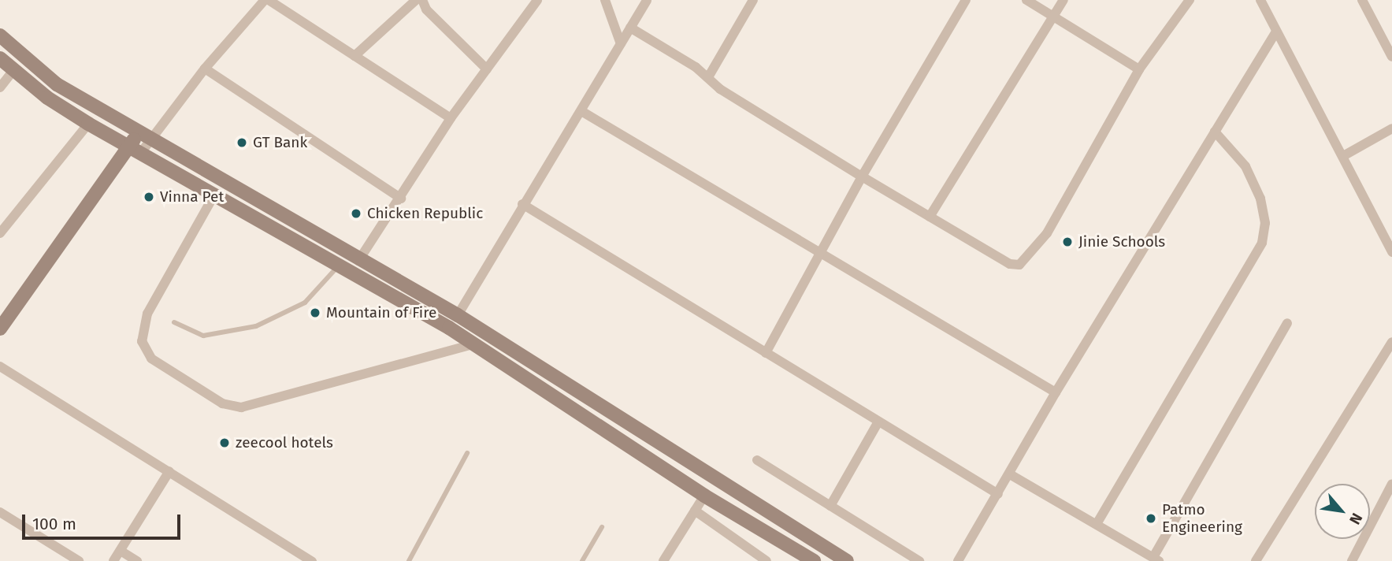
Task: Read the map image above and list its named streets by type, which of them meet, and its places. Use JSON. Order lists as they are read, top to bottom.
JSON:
{
  "places": [
    "GT Bank",
    "Vinna Pet",
    "Chicken Republic",
    "Jinie Schools",
    "Mountain of Fire",
    "zeecool hotels",
    "Patmo Engineering"
  ],
  "scale_bar": "100 m",
  "north": "bottom right"
}
